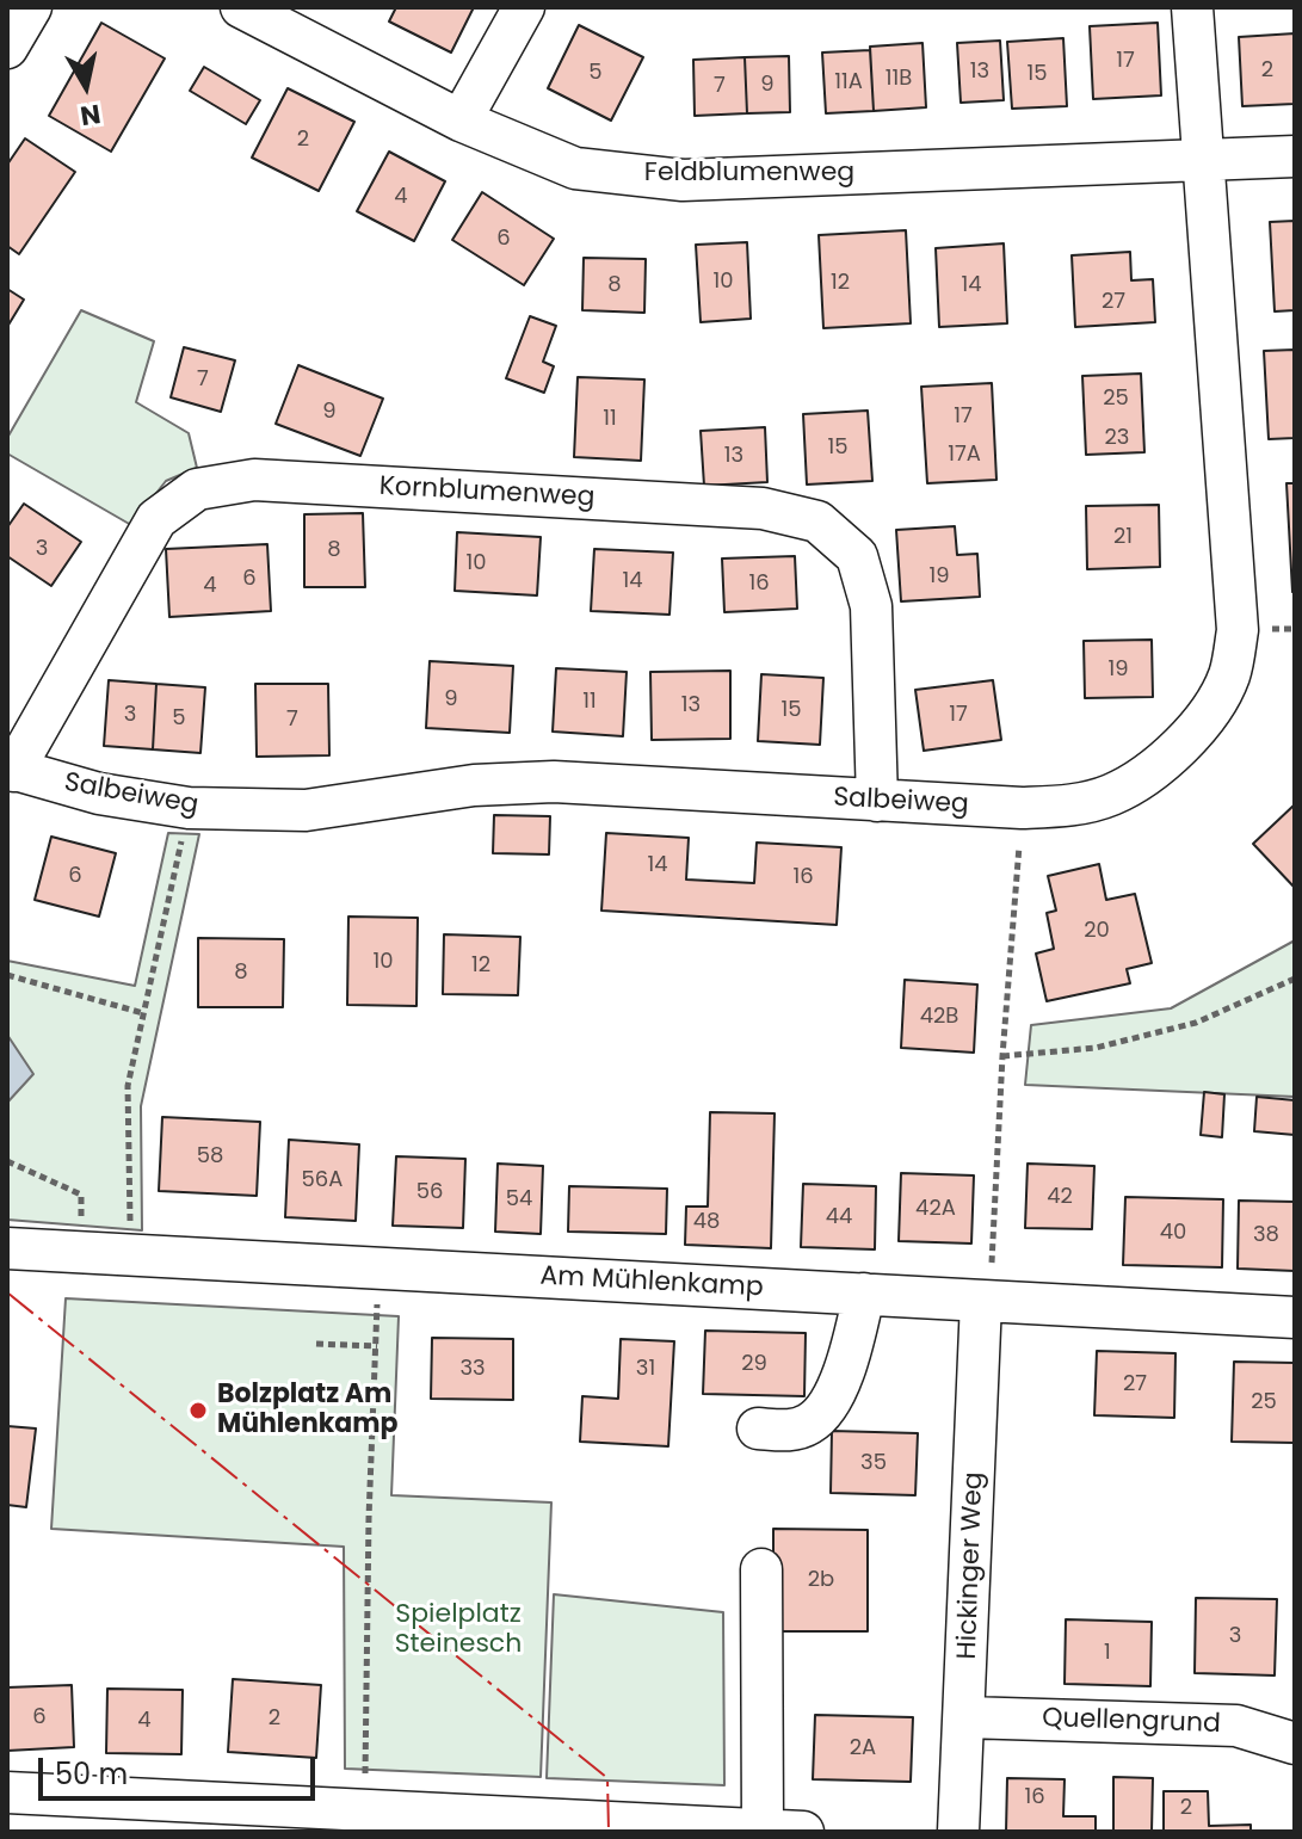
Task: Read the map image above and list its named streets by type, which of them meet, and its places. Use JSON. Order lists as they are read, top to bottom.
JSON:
{
  "streets": {
    "street": [
      "Feldblumenweg",
      "Kornblumenweg",
      "Salbeiweg",
      "Am Mühlenkamp",
      "Hickinger Weg",
      "Quellengrund"
    ]
  },
  "crossings": [
    ["Feldblumenweg", "Salbeiweg"],
    ["Kornblumenweg", "Salbeiweg"],
    ["Am Mühlenkamp", "Hickinger Weg"],
    ["Hickinger Weg", "Quellengrund"]
  ],
  "parks": ["Spielplatz Steinesch"],
  "places": ["Bolzplatz Am Mühlenkamp"],
  "house_numbers": [
    "17",
    "2",
    "13",
    "5",
    "15",
    "11B",
    "11A",
    "9",
    "7",
    "2",
    "4",
    "6",
    "10",
    "12",
    "8",
    "14",
    "27",
    "7",
    "25",
    "9",
    "17",
    "11",
    "23",
    "15",
    "17A",
    "13",
    "21",
    "3",
    "8",
    "10",
    "19",
    "6",
    "14",
    "16",
    "4",
    "19",
    "9",
    "11",
    "13",
    "15",
    "3",
    "17",
    "5",
    "7",
    "14",
    "6",
    "16",
    "20",
    "10",
    "12",
    "8",
    "42B",
    "58",
    "56A",
    "56",
    "42",
    "54",
    "42A",
    "44",
    "48",
    "40",
    "38",
    "29",
    "33",
    "31",
    "27",
    "25",
    "35",
    "2b",
    "3",
    "1",
    "6",
    "2",
    "4",
    "2A",
    "16",
    "2"
  ],
  "scale_bar": "50 m",
  "north": "bottom"
}
